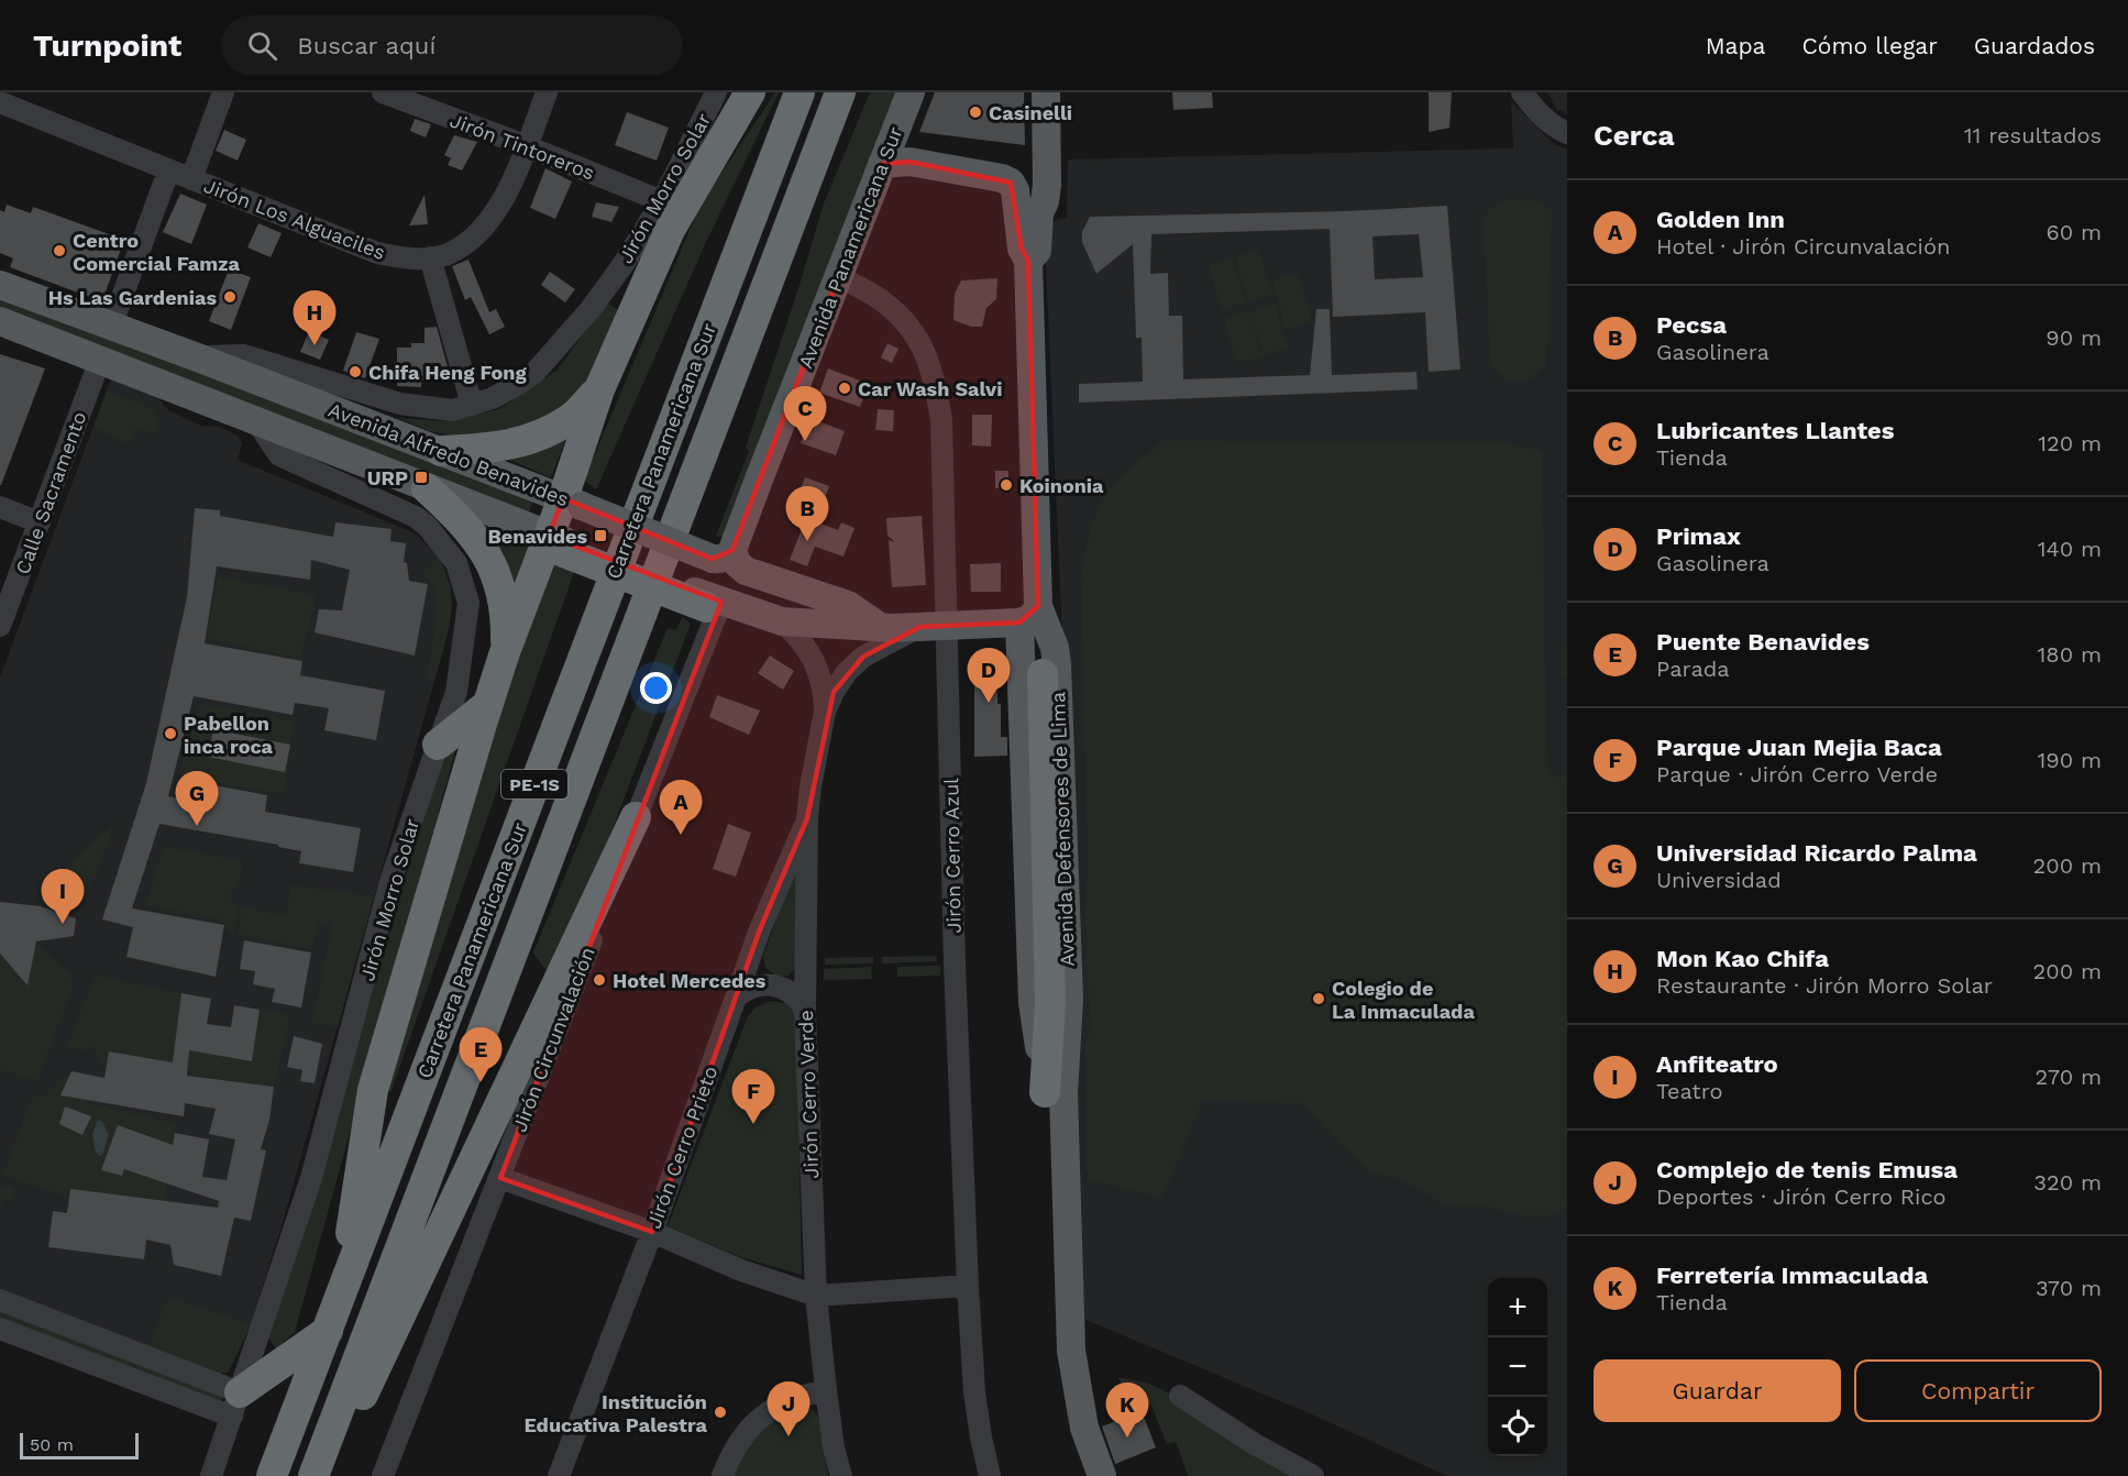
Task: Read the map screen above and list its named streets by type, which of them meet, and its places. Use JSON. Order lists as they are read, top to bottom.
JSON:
{
  "streets": {
    "highway": ["Carretera Panamericana Sur", "PE-1S"],
    "main road": ["Avenida Panamericana Sur", "Avenida Alfredo Benavides", "Avenida Defensores de Lima"],
    "street": [
      "Jirón Tintoreros",
      "Jirón Morro Solar",
      "Jirón Los Alguaciles",
      "Calle Sacramento",
      "Jirón Cerro Azul",
      "Jirón Circunvalación",
      "Jirón Cerro Verde",
      "Jirón Cerro Prieto"
    ]
  },
  "crossings": [
    ["Jirón Tintoreros", "Jirón Morro Solar"],
    ["Jirón Tintoreros", "Jirón Los Alguaciles"],
    ["Jirón Morro Solar", "Avenida Alfredo Benavides"],
    ["Avenida Panamericana Sur", "Avenida Alfredo Benavides"],
    ["Avenida Panamericana Sur", "Jirón Cerro Azul"],
    ["Avenida Alfredo Benavides", "Calle Sacramento"],
    ["Jirón Cerro Azul", "Jirón Cerro Verde"],
    ["Jirón Cerro Verde", "Jirón Cerro Prieto"]
  ],
  "places": {
    "other": [
      "Casinelli",
      "Centro Comercial Famza",
      "Hs Las Gardenias",
      "Chifa Heng Fong",
      "Car Wash Salvi",
      "Koinonia",
      "Pabellon inca roca",
      "Hotel Mercedes",
      "Colegio de La Inmaculada",
      "Institución Educativa Palestra"
    ],
    "transit": ["URP", "Benavides"]
  },
  "scale_bar": "50 m",
  "page": {
    "header": "Turnpoint",
    "search": "Buscar aquí",
    "nav": ["Mapa", "Cómo llegar", "Guardados"],
    "heading": ["Cerca", "11 resultados"],
    "list": [
      {
        "mark": "A",
        "name": "Golden Inn",
        "note": "Hotel · Jirón Circunvalación",
        "value": "60 m"
      },
      {
        "mark": "B",
        "name": "Pecsa",
        "note": "Gasolinera",
        "value": "90 m"
      },
      {
        "mark": "C",
        "name": "Lubricantes Llantes",
        "note": "Tienda",
        "value": "120 m"
      },
      {
        "mark": "D",
        "name": "Primax",
        "note": "Gasolinera",
        "value": "140 m"
      },
      {
        "mark": "E",
        "name": "Puente Benavides",
        "note": "Parada",
        "value": "180 m"
      },
      {
        "mark": "F",
        "name": "Parque Juan Mejia Baca",
        "note": "Parque · Jirón Cerro Verde",
        "value": "190 m"
      },
      {
        "mark": "G",
        "name": "Universidad Ricardo Palma",
        "note": "Universidad",
        "value": "200 m"
      },
      {
        "mark": "H",
        "name": "Mon Kao Chifa",
        "note": "Restaurante · Jirón Morro Solar",
        "value": "200 m"
      },
      {
        "mark": "I",
        "name": "Anfiteatro",
        "note": "Teatro",
        "value": "270 m"
      },
      {
        "mark": "J",
        "name": "Complejo de tenis Emusa",
        "note": "Deportes · Jirón Cerro Rico",
        "value": "320 m"
      },
      {
        "mark": "K",
        "name": "Ferretería Immaculada",
        "note": "Tienda",
        "value": "370 m"
      }
    ],
    "pins": [
      "H",
      "C",
      "B",
      "D",
      "G",
      "A",
      "I",
      "E",
      "F",
      "J",
      "K"
    ],
    "map_buttons": ["+", "−"],
    "buttons": ["Guardar", "Compartir"],
    "scale": "50 m"
  }
}
